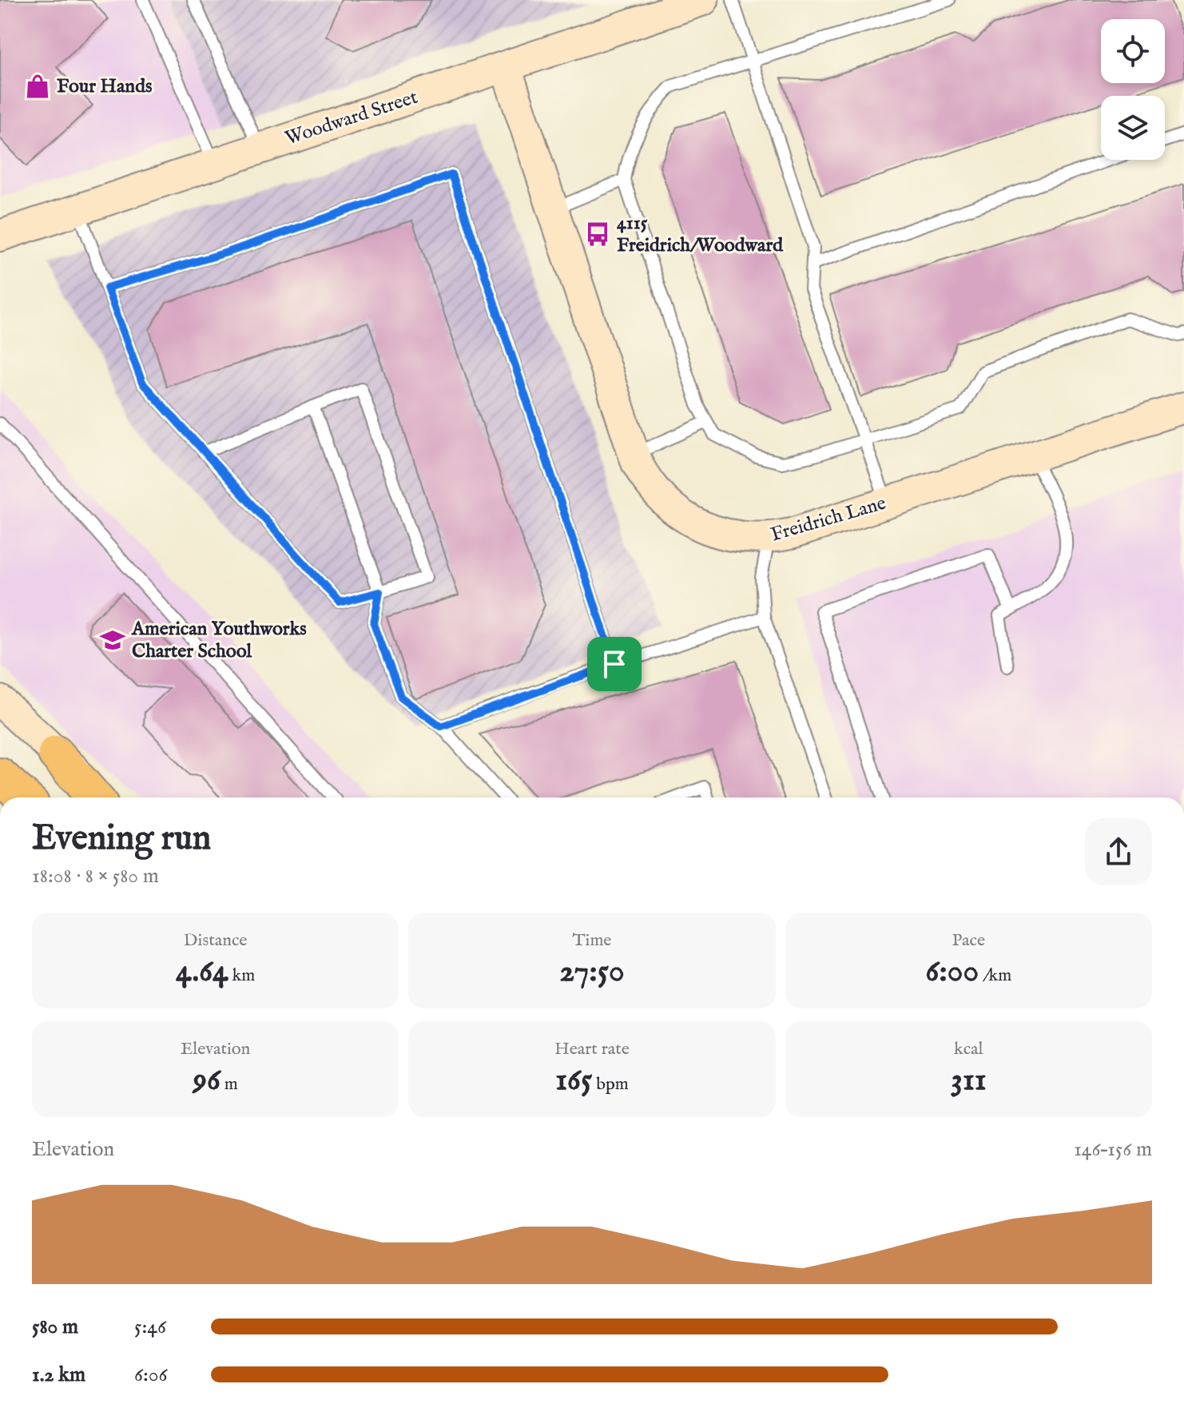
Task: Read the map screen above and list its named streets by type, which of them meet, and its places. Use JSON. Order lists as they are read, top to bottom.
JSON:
{
  "streets": {
    "street": ["Woodward Street", "Freidrich Lane"]
  },
  "crossings": [
    ["Woodward Street", "Freidrich Lane"]
  ],
  "places": {
    "shop": ["Four Hands"],
    "bus stop": ["4115 Freidrich/Woodward"],
    "school or university": ["American Youthworks Charter School"]
  },
  "page": {
    "heading": ["Evening run", "18:08 · 8 × 580 m"],
    "stats": [
      ["Distance", "4.64 km"],
      ["Time", "27:50"],
      ["Pace", "6:00 /km"],
      ["Elevation", "96 m"],
      ["Heart rate", "165 bpm"],
      ["kcal", "311"]
    ],
    "chart": ["Elevation", "146–156 m"],
    "list": [
      {
        "name": "580 m",
        "note": "5:46"
      },
      {
        "name": "1.2 km",
        "note": "6:06"
      }
    ]
  }
}
